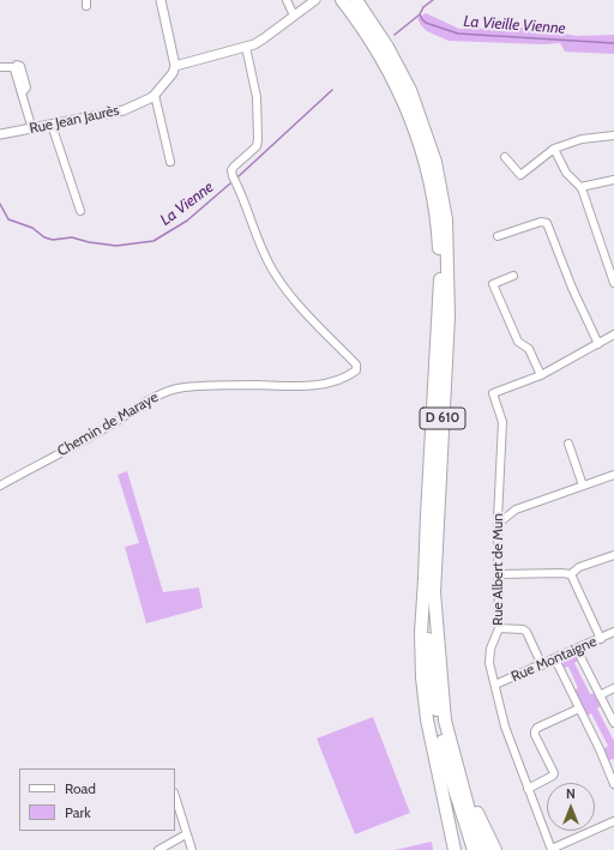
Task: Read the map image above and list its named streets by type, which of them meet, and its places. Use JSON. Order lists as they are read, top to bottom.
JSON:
{
  "streets": {
    "highway": ["D 610"],
    "street": [
      "Rue Jean Jaurès",
      "Chemin de Maraye",
      "Rue Albert de Mun",
      "Rue Montaigne"
    ]
  },
  "crossings": [
    ["Rue Albert de Mun", "Rue Montaigne"]
  ],
  "water": ["La Vieille Vienne", "La Vienne"],
  "legend": ["Road", "Park"],
  "north": "top"
}
